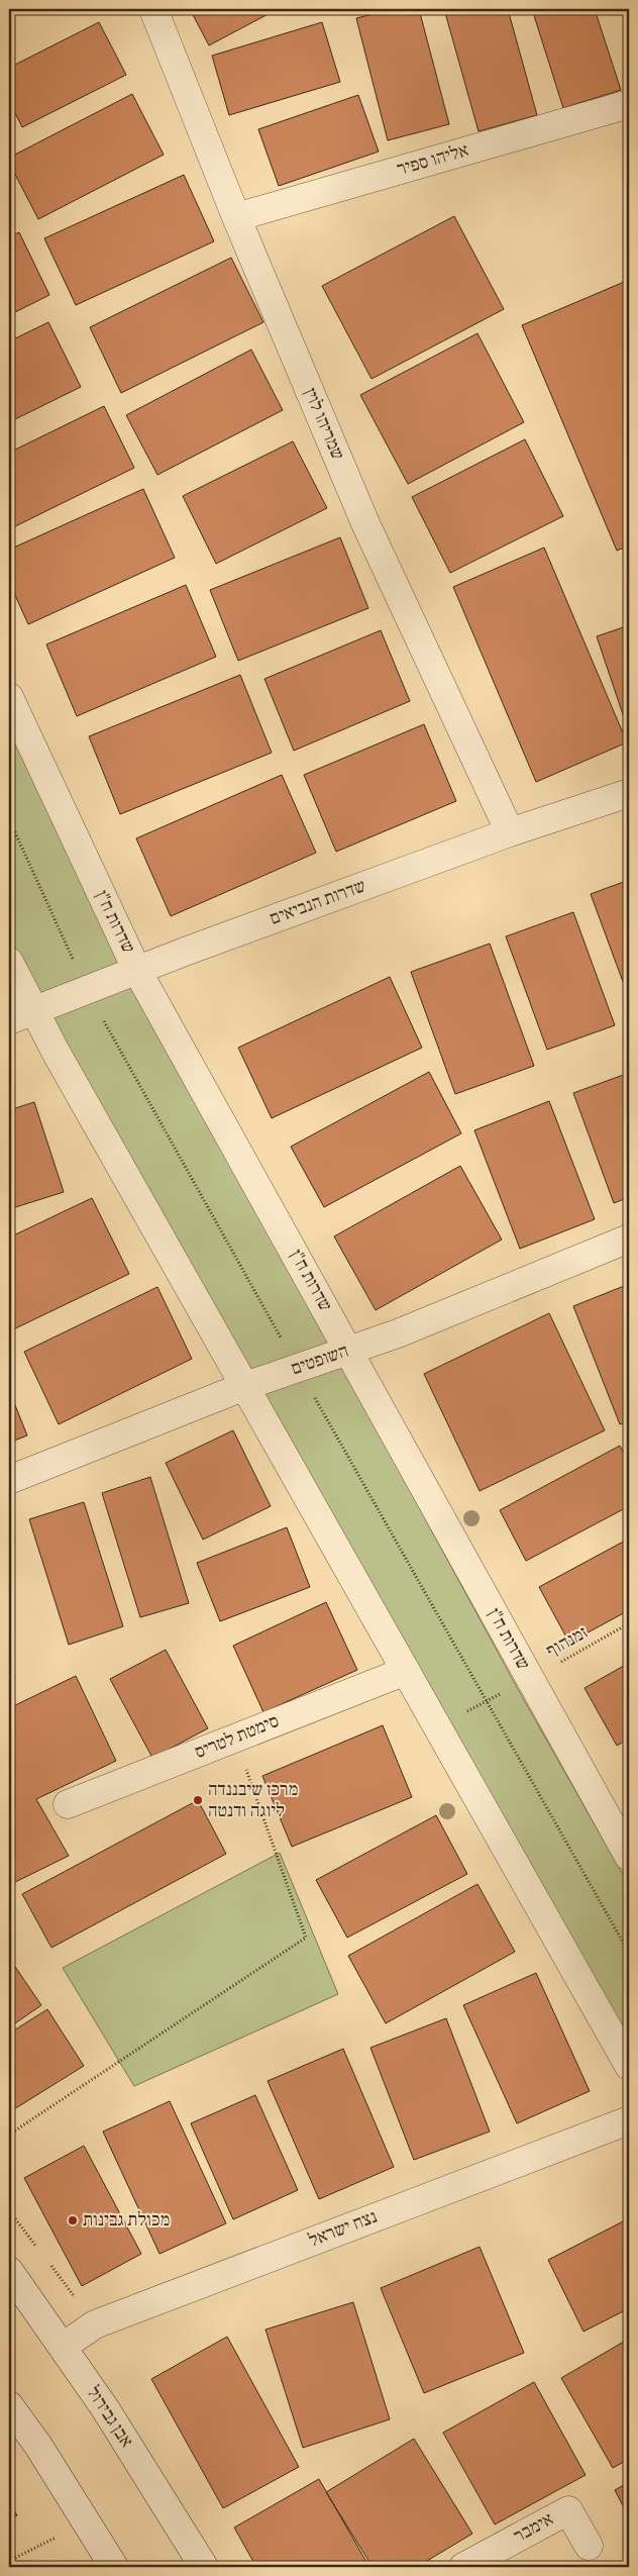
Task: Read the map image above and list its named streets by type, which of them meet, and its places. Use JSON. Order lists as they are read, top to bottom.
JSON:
{
  "streets": {
    "street": [
      "אליהו ספיר",
      "שמריהו לוין",
      "שדרות הנביאים",
      "שדרות ח\"ן",
      "השופטים",
      "סימטת לטריס",
      "נצח ישראל",
      "אבן גבירול",
      "אימבר"
    ],
    "path": ["זמנהוף"]
  },
  "crossings": [
    ["אליהו ספיר", "שמריהו לוין"],
    ["שמריהו לוין", "שדרות הנביאים"],
    ["שדרות הנביאים", "שדרות ח\"ן"],
    ["שדרות ח\"ן", "השופטים"],
    ["שדרות ח\"ן", "זמנהוף"],
    ["נצח ישראל", "אבן גבירול"]
  ],
  "places": ["מרכז שיבננדה ליוגה ודנטה", "מכולת גבינות"]
}
